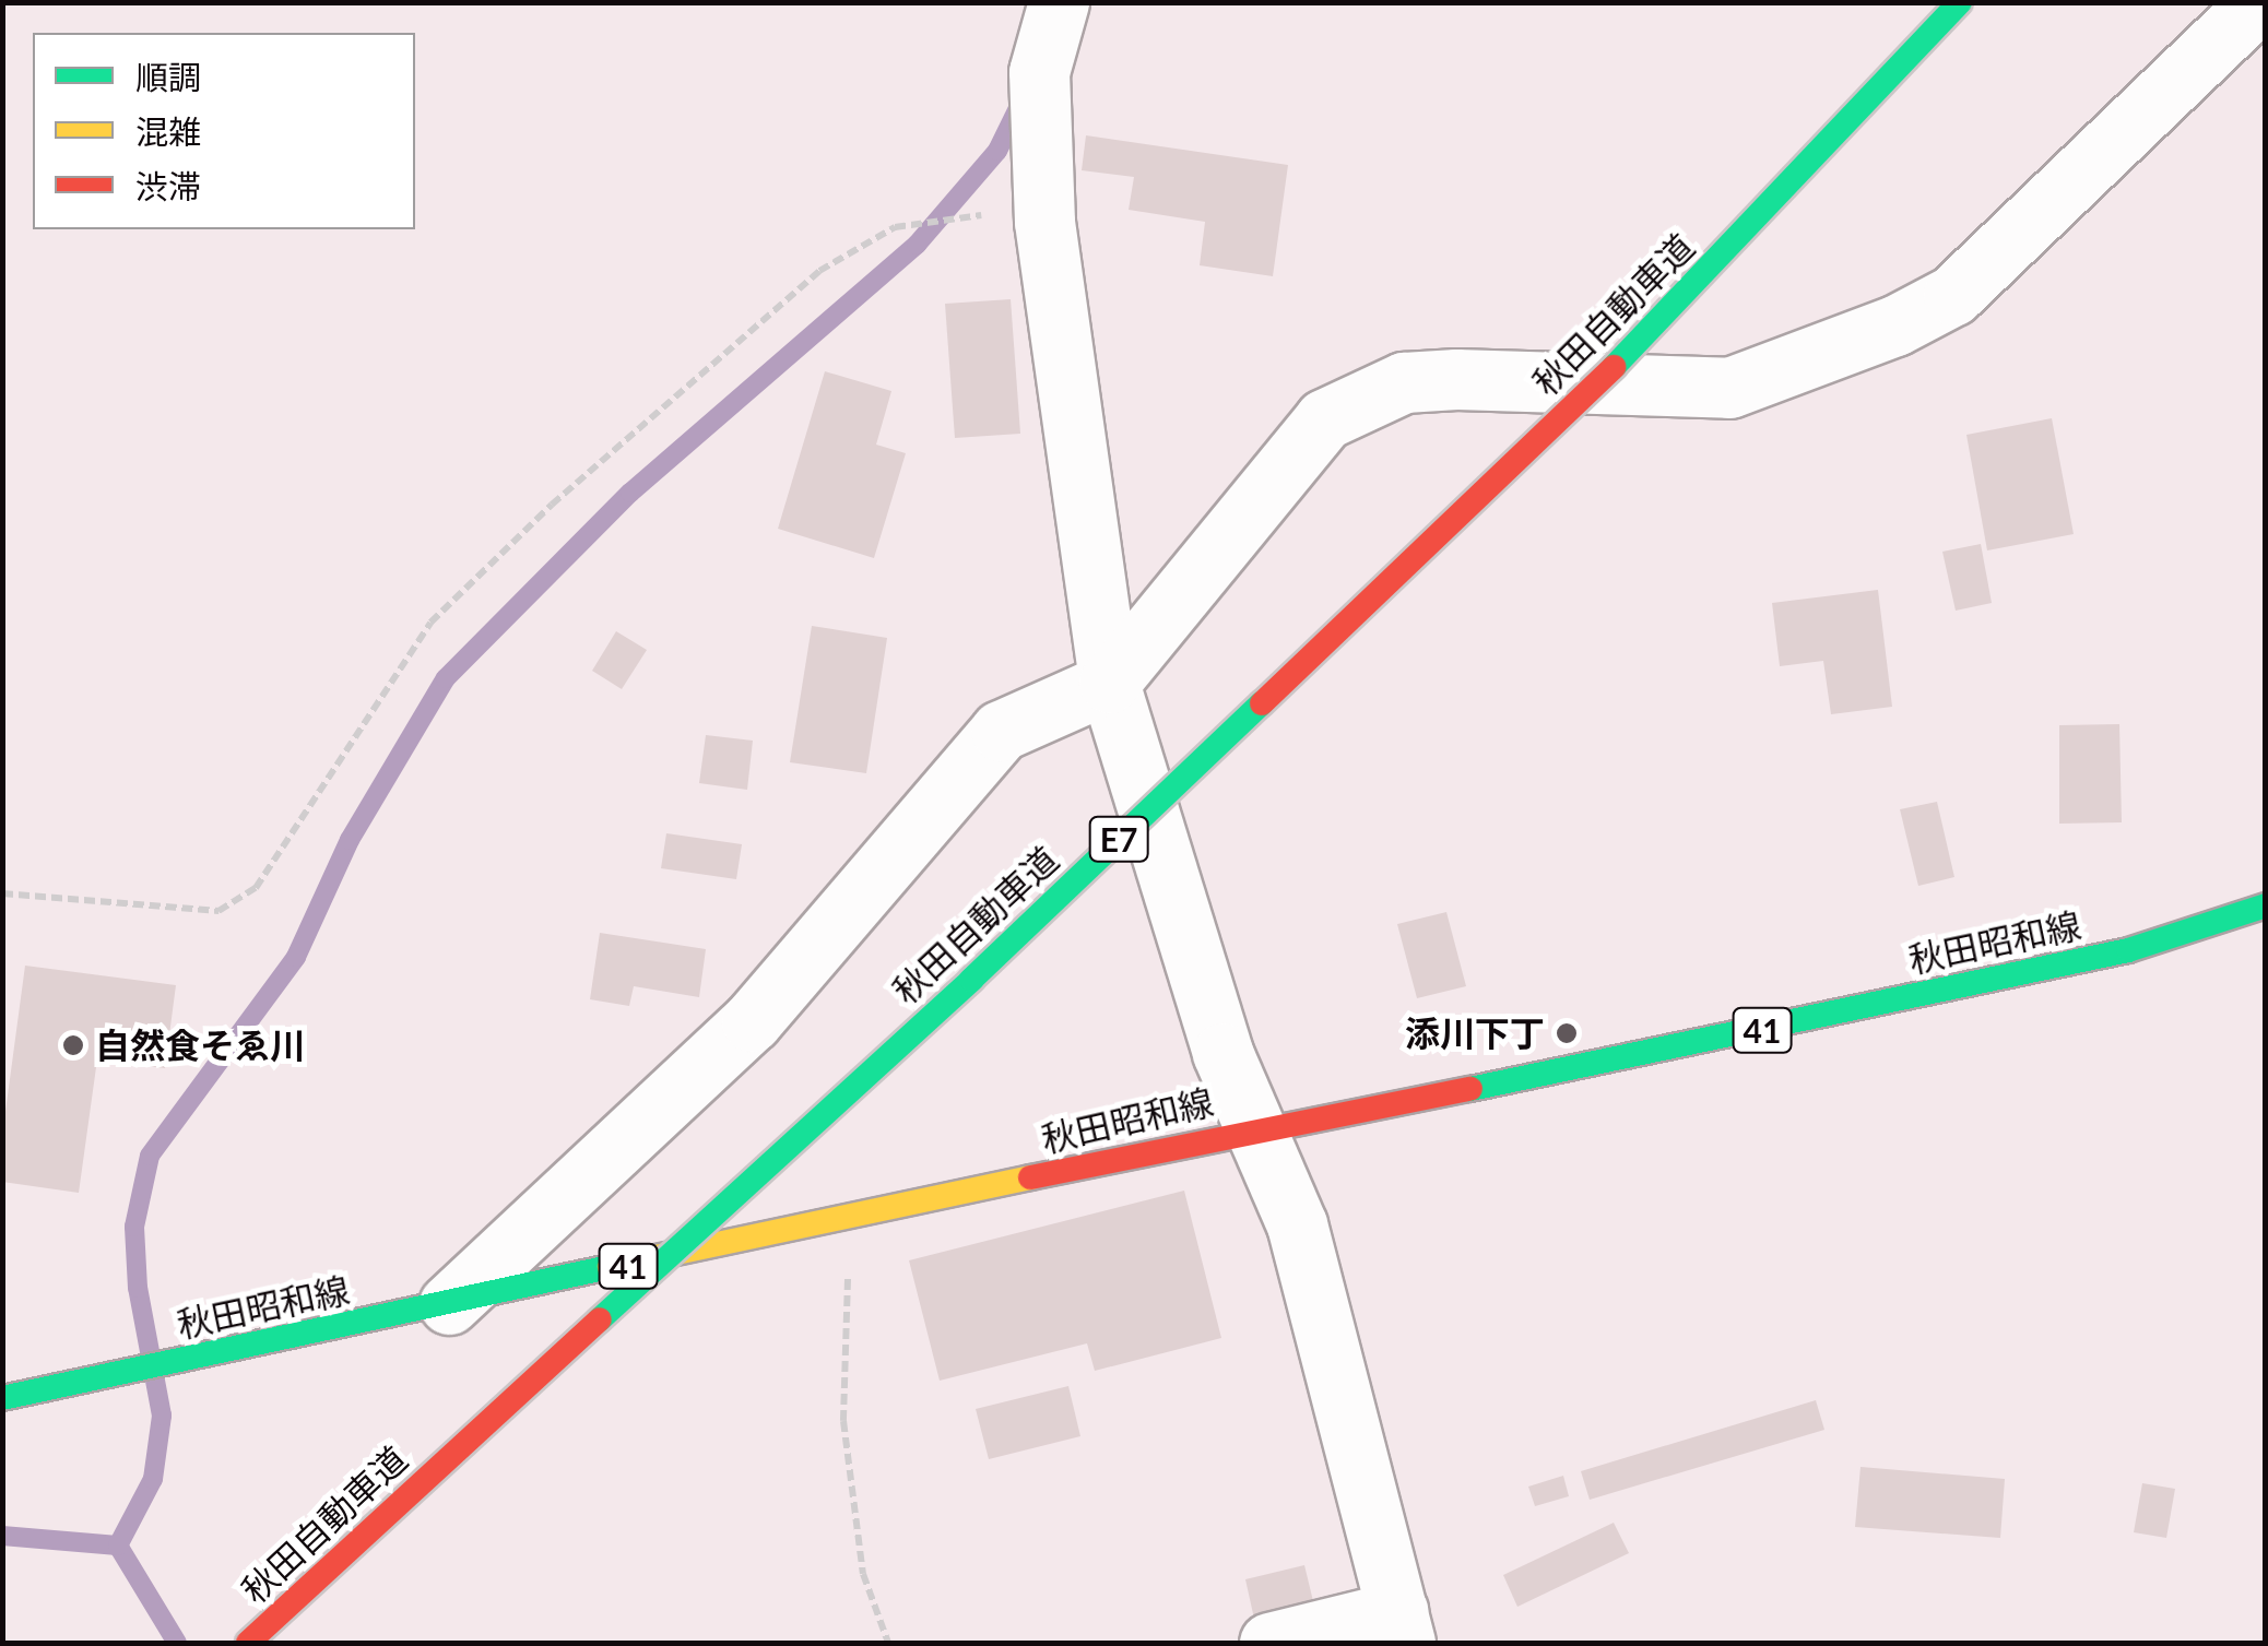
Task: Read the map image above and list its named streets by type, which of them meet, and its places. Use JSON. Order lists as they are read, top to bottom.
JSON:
{
  "streets": {
    "main road": [
      "秋田自動車道",
      "E7",
      "秋田昭和線",
      "41"
    ]
  },
  "places": ["添川下丁", "自然食そゑ川"],
  "legend": ["順調", "混雑", "渋滞"]
}
